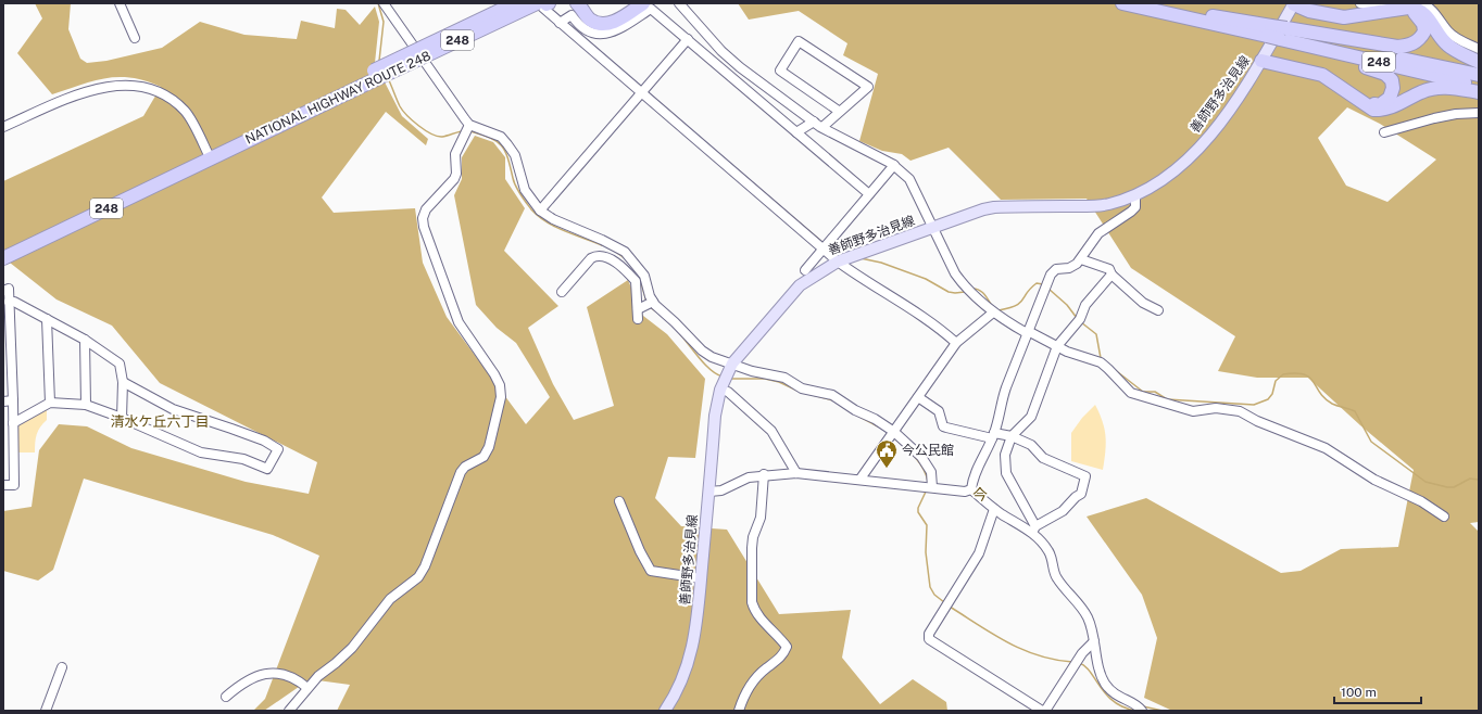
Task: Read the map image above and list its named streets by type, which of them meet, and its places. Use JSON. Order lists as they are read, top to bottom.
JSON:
{
  "streets": {
    "highway": ["248", "NATIONAL HIGHWAY ROUTE 248"],
    "main road": ["善師野多治見線"]
  },
  "districts": ["清水ケ丘六丁目", "今"],
  "places": {
    "public building": ["今公民館"]
  },
  "scale_bar": "100 m"
}
